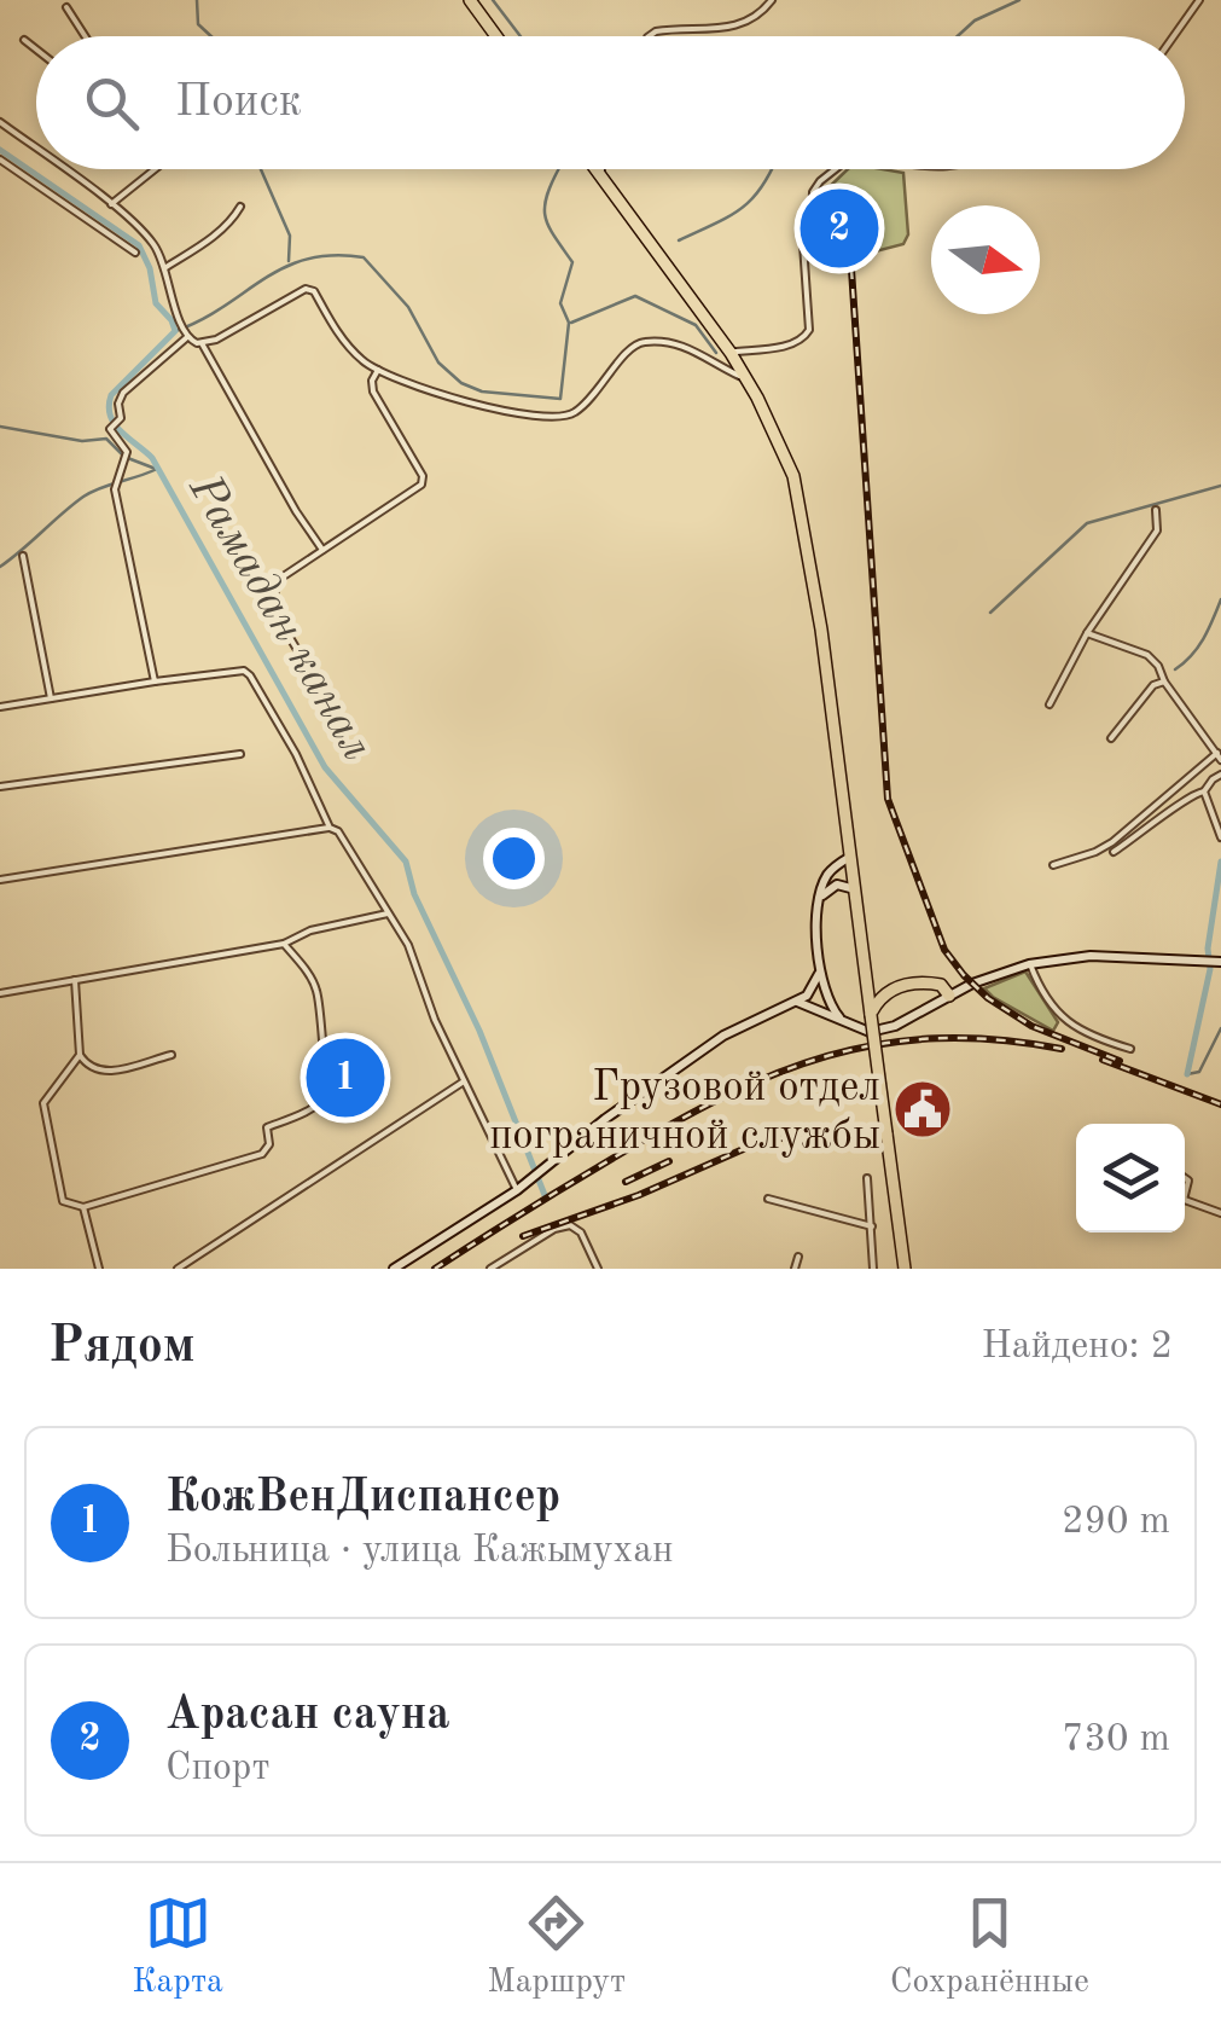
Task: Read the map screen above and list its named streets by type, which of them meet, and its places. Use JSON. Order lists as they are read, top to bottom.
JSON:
{
  "water": ["Рамадан канал"],
  "places": {
    "public building": ["Грузовой отдел пограничной службы"]
  },
  "north": "right",
  "page": {
    "search": "Поиск",
    "pins": ["2", "1"],
    "heading": ["Рядом", "Найдено: 2"],
    "list": [
      {
        "mark": "1",
        "name": "КожВенДиспансер",
        "note": "Больница · улица Кажымухан",
        "value": "290 m"
      },
      {
        "mark": "2",
        "name": "Арасан сауна",
        "note": "Спорт",
        "value": "730 m"
      }
    ],
    "nav": ["Карта", "Маршрут", "Сохранённые"]
  }
}
